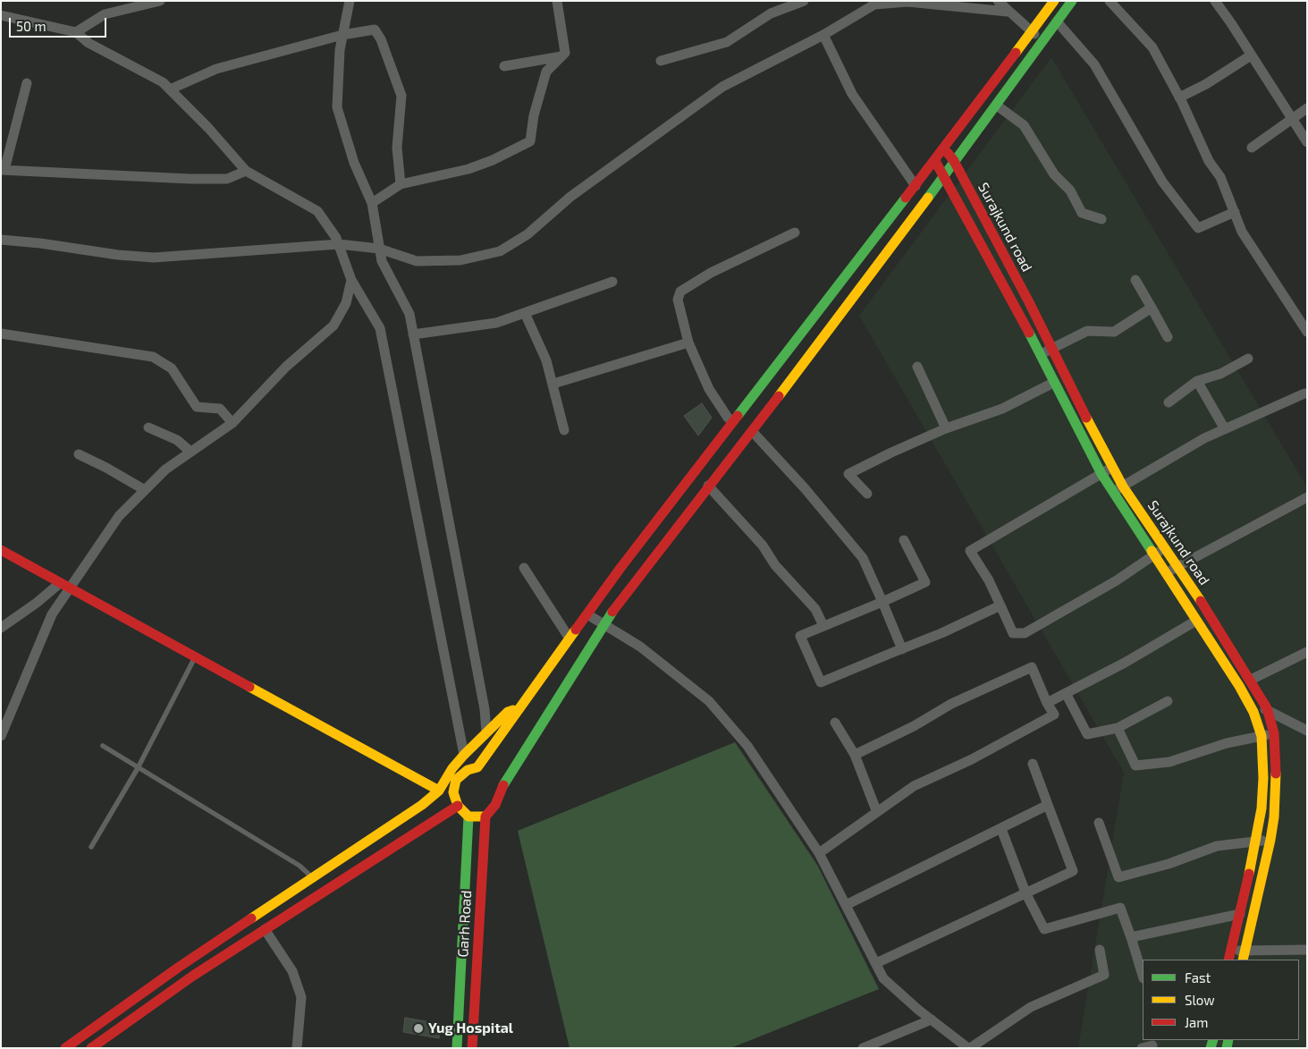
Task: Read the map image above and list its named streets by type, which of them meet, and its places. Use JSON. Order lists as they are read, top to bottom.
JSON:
{
  "streets": {
    "main road": ["Surajkund road", "Garh Road"]
  },
  "places": ["Yug Hospital"],
  "legend": ["Fast", "Slow", "Jam"],
  "scale_bar": "50 m"
}
